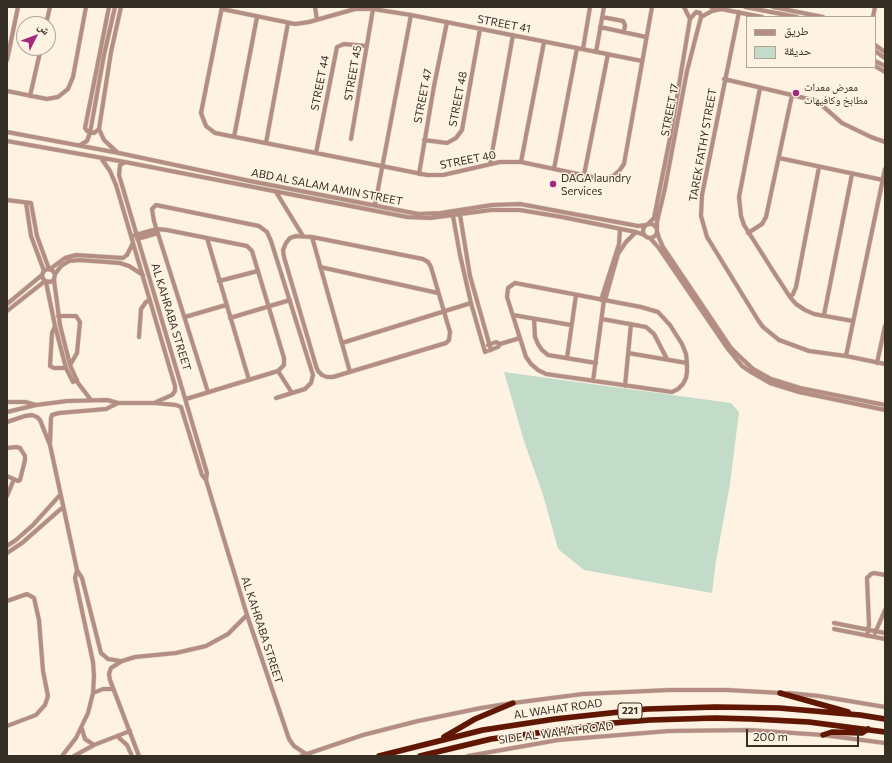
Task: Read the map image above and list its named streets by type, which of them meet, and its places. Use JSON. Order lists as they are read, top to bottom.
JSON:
{
  "streets": {
    "highway": ["AL WAHAT ROAD", "221"],
    "street": [
      "STREET 41",
      "STREET 45",
      "STREET 44",
      "STREET 47",
      "STREET 48",
      "STREET 17",
      "TAREK FATHY STREET",
      "STREET 40",
      "ABD AL SALAM AMIN STREET",
      "AL KAHRABA STREET",
      "SIDE AL WAHAT ROAD"
    ]
  },
  "crossings": [
    ["STREET 41", "STREET 45"],
    ["STREET 41", "STREET 47"],
    ["STREET 41", "STREET 48"],
    ["STREET 41", "STREET 40"],
    ["STREET 45", "STREET 44"],
    ["STREET 44", "STREET 40"],
    ["STREET 47", "STREET 48"],
    ["STREET 47", "STREET 40"],
    ["STREET 17", "ABD AL SALAM AMIN STREET"],
    ["ABD AL SALAM AMIN STREET", "AL KAHRABA STREET"]
  ],
  "places": ["معرض معدات مطابخ وكافيهات", "DAGA laundry Services"],
  "legend": ["طريق", "حديقة"],
  "scale_bar": "200 m",
  "north": "top right"
}
